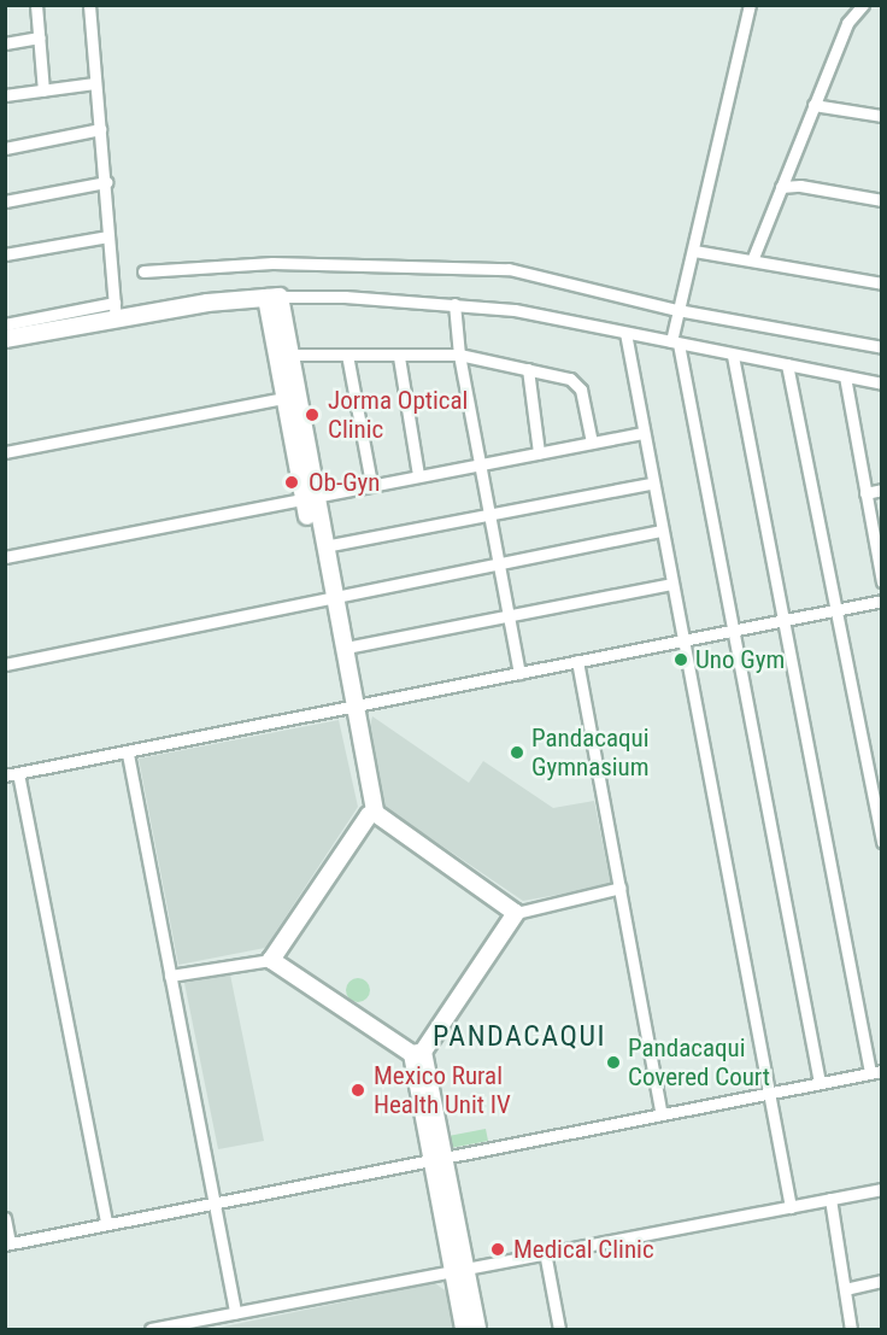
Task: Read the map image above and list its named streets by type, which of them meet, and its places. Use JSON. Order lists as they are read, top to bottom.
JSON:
{
  "districts": ["PANDACAQUI"],
  "places": [
    "Jorma Optical Clinic",
    "Ob-Gyn",
    "Uno Gym",
    "Pandacaqui Gymnasium",
    "Pandacaqui Covered Court",
    "Mexico Rural Health Unit IV",
    "Medical Clinic"
  ]
}
